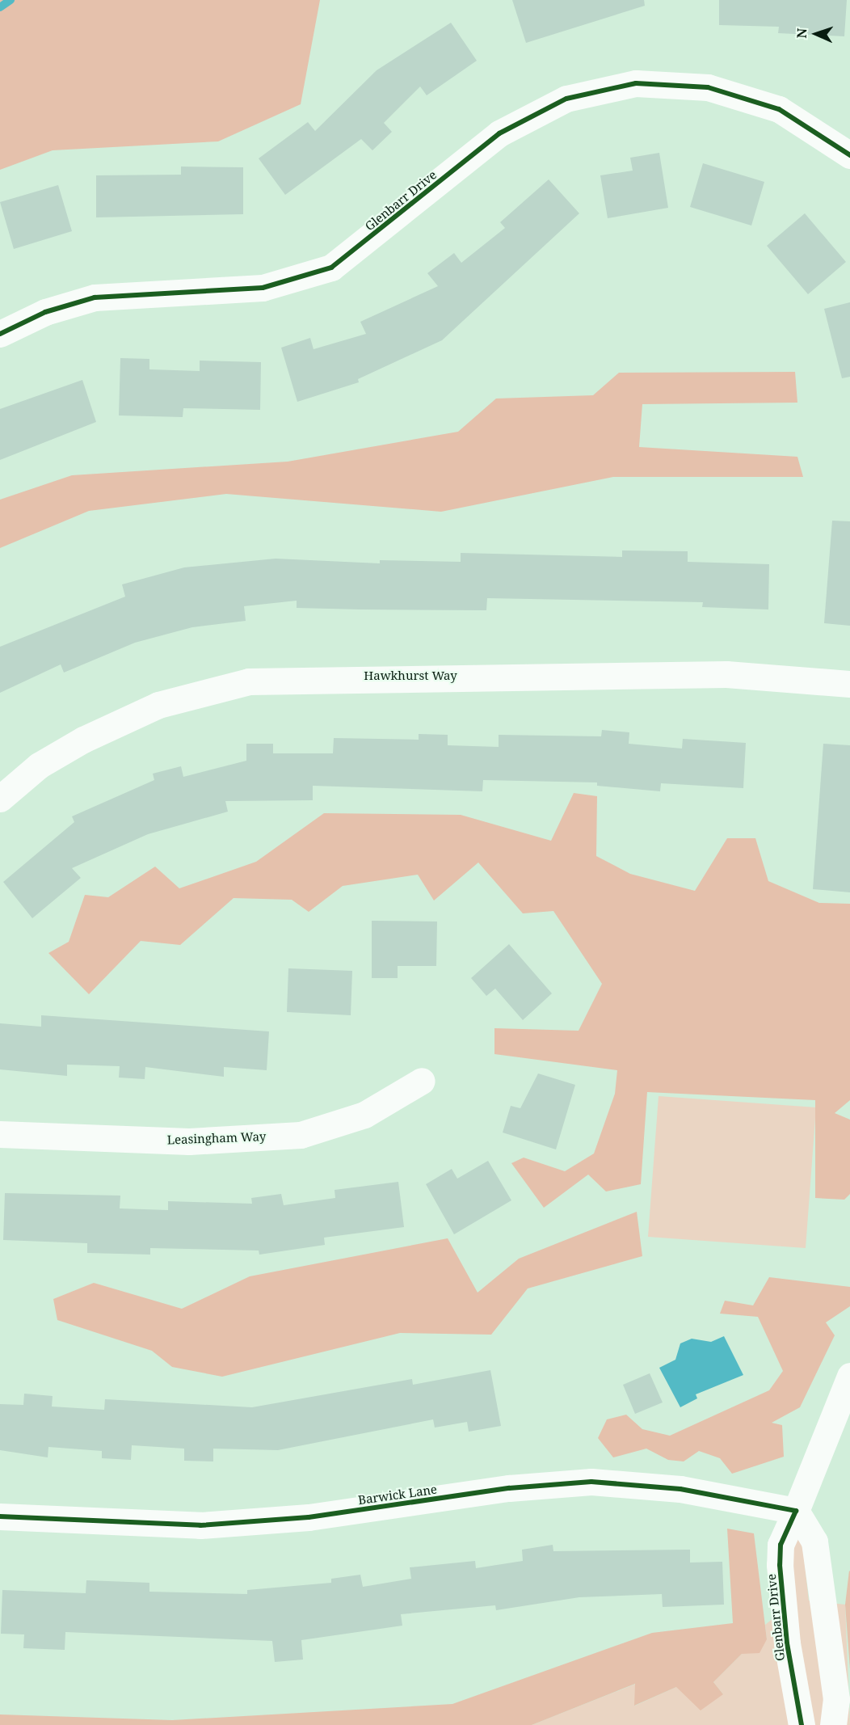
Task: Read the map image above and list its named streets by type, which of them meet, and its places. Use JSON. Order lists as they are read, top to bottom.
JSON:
{
  "streets": {
    "street": [
      "Glenbarr Drive",
      "Hawkhurst Way",
      "Leasingham Way",
      "Barwick Lane"
    ]
  },
  "crossings": [
    ["Glenbarr Drive", "Barwick Lane"]
  ],
  "north": "left"
}
